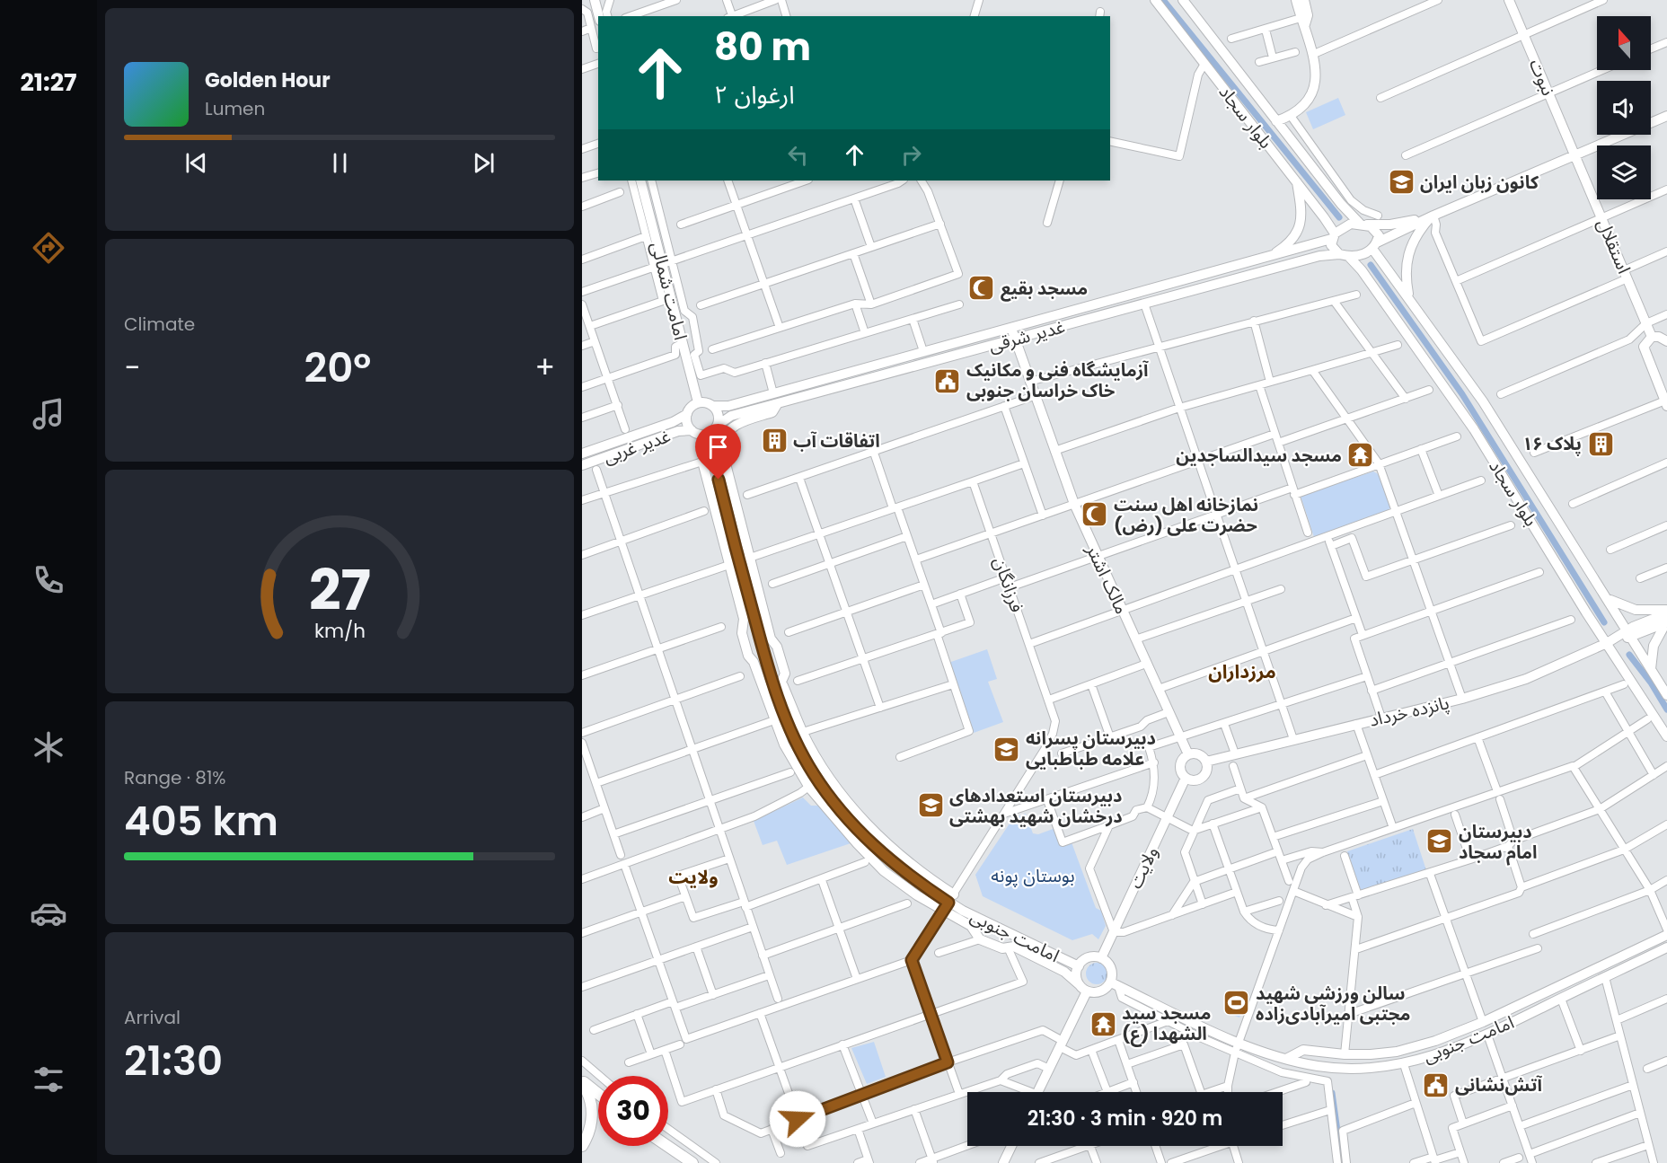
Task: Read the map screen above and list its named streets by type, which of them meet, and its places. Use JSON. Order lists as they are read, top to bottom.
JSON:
{
  "streets": {
    "main road": [
      "نبوت",
      "بلوار سجاد",
      "استقلال",
      "امامت شمالی",
      "غدیر شرقی",
      "غدیر غربی",
      "مالک اشتر",
      "پانزده خرداد",
      "ولایت",
      "امامت جنوبی"
    ],
    "street": ["فرزانگان"]
  },
  "crossings": [
    ["نبوت", "استقلال"],
    ["بلوار سجاد", "غدیر شرقی"],
    ["بلوار سجاد", "پانزده خرداد"],
    ["امامت شمالی", "غدیر شرقی"],
    ["امامت شمالی", "غدیر غربی"],
    ["امامت شمالی", "امامت جنوبی"],
    ["غدیر شرقی", "غدیر غربی"],
    ["غدیر شرقی", "مالک اشتر"],
    ["غدیر شرقی", "امامت جنوبی"],
    ["غدیر غربی", "امامت جنوبی"],
    ["مالک اشتر", "پانزده خرداد"],
    ["مالک اشتر", "ولایت"],
    ["فرزانگان", "امامت جنوبی"],
    ["پانزده خرداد", "ولایت"],
    ["ولایت", "امامت جنوبی"]
  ],
  "districts": ["مرزداران", "ولایت"],
  "parks": ["بوستان پونه"],
  "places": {
    "school or university": [
      "کانون زبان ایران",
      "دبیرستان پسرانه علامه طباطبایی",
      "دبیرستان استعدادهای درخشان شهید بهشتی",
      "دبیرستان امام سجاد"
    ],
    "mosque": ["مسجد بقیع", "نمازخانه اهل سنت حضرت علی (رض)"],
    "public building": ["آزمایشگاه فنی و مکانیک خاک خراسان جنوبی", "آتش‌نشانی"],
    "building": ["اتفاقات آب", "پلاک ۱۶"],
    "temple": ["مسجد سیدالساجدین", "مسجد سید الشهدا (ع)"],
    "sports": ["سالن ورزشی شهید مجتبی امیرآبادی‌زاده"]
  },
  "north": "top",
  "page": {
    "tabs": "21:27",
    "turn": ["80 m", "ارغوان ۲"],
    "song": ["Golden Hour", "Lumen"],
    "tile": [
      "Climate",
      ["Range · 81%", "405 km"],
      ["Arrival", "21:30"]
    ],
    "heat": ["−", "20°", "+"],
    "limit": "30",
    "trip": "21:30 · 3 min · 920 m",
    "gauge": ["27", "km/h"]
  }
}
